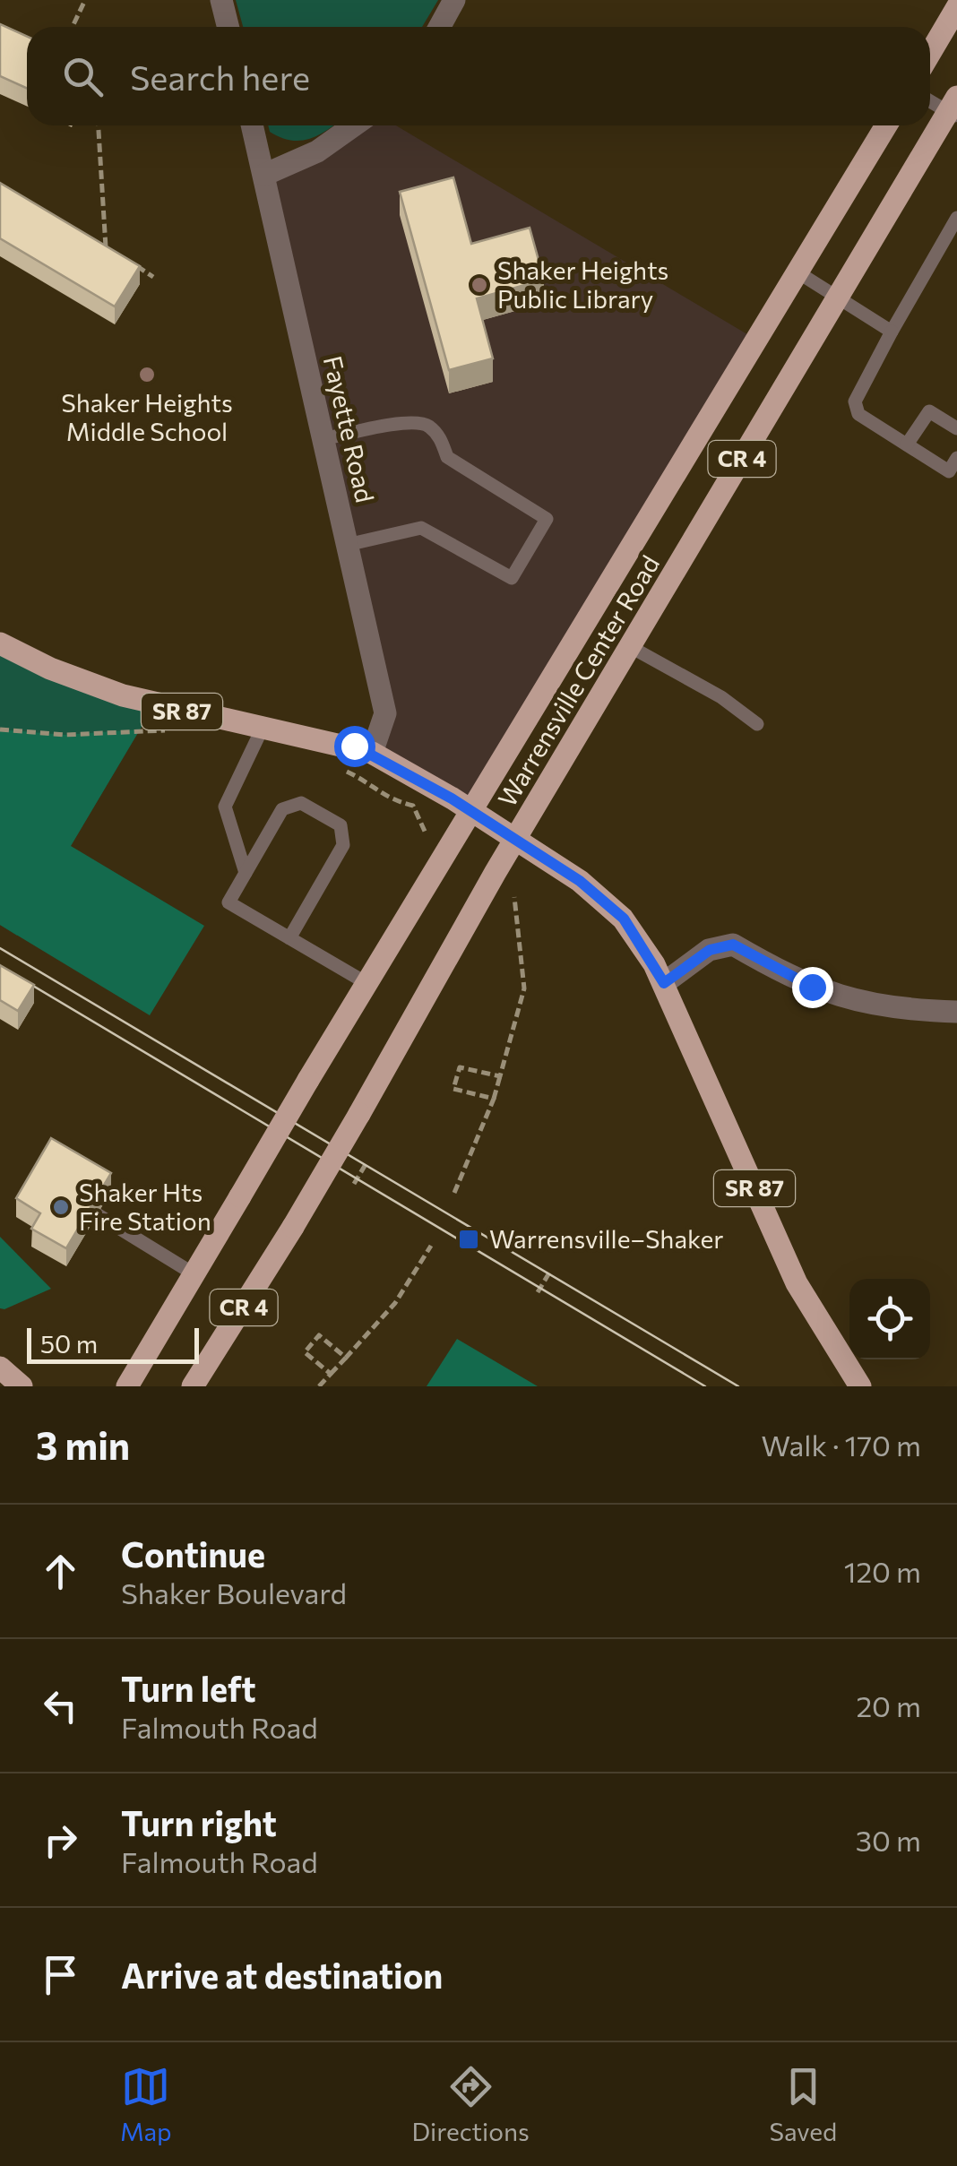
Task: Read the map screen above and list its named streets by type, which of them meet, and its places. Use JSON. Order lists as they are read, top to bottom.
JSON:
{
  "streets": {
    "main road": ["CR 4", "Warrensville Center Road", "SR 87"],
    "street": ["Fayette Road"]
  },
  "crossings": [
    ["Fayette Road", "SR 87"],
    ["Warrensville Center Road", "SR 87"]
  ],
  "places": {
    "other": ["Shaker Heights Public Library", "Shaker Heights Middle School", "Shaker Hts Fire Station"],
    "transit": ["Warrensville–Shaker"]
  },
  "scale_bar": "50 m",
  "page": {
    "search": "Search here",
    "scale": "50 m",
    "heading": ["3 min", "Walk · 170 m"],
    "list": [
      ["Continue", "Shaker Boulevard", "120 m"],
      ["Turn left", "Falmouth Road", "20 m"],
      ["Turn right", "Falmouth Road", "30 m"],
      "Arrive at destination"
    ],
    "nav": ["Map", "Directions", "Saved"]
  }
}
